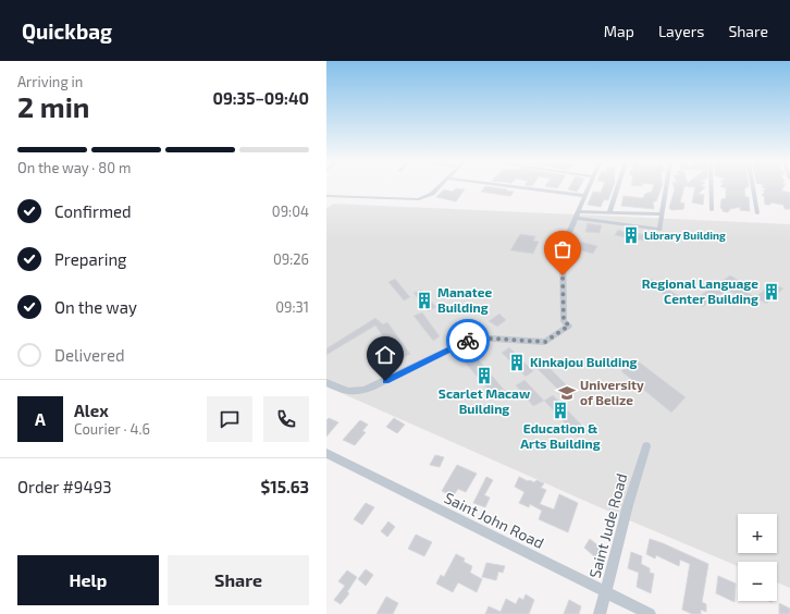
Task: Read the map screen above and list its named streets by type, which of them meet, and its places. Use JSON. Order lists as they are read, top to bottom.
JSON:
{
  "streets": {
    "street": ["Saint John Road", "Saint Jude Road"]
  },
  "crossings": [
    ["Saint John Road", "Saint Jude Road"]
  ],
  "places": {
    "building": [
      "Library Building",
      "Regional Language Center Building",
      "Manatee Building",
      "Kinkajou Building",
      "Scarlet Macaw Building",
      "Education & Arts Building"
    ],
    "school or university": ["University of Belize"]
  },
  "page": {
    "header": "Quickbag",
    "nav": ["Map", "Layers", "Share"],
    "heading": ["2 min", "Arriving in", "09:35–09:40"],
    "panel": [
      "Alex",
      "Courier · 4.6",
      "Order #9493",
      "$15.63"
    ],
    "bar": "On the way · 80 m",
    "list": [
      ["Confirmed", "09:04"],
      ["Preparing", "09:26"],
      ["On the way", "09:31"],
      "Delivered"
    ],
    "round": "A",
    "map_buttons": ["+", "−"],
    "buttons": ["Help", "Share"]
  }
}
